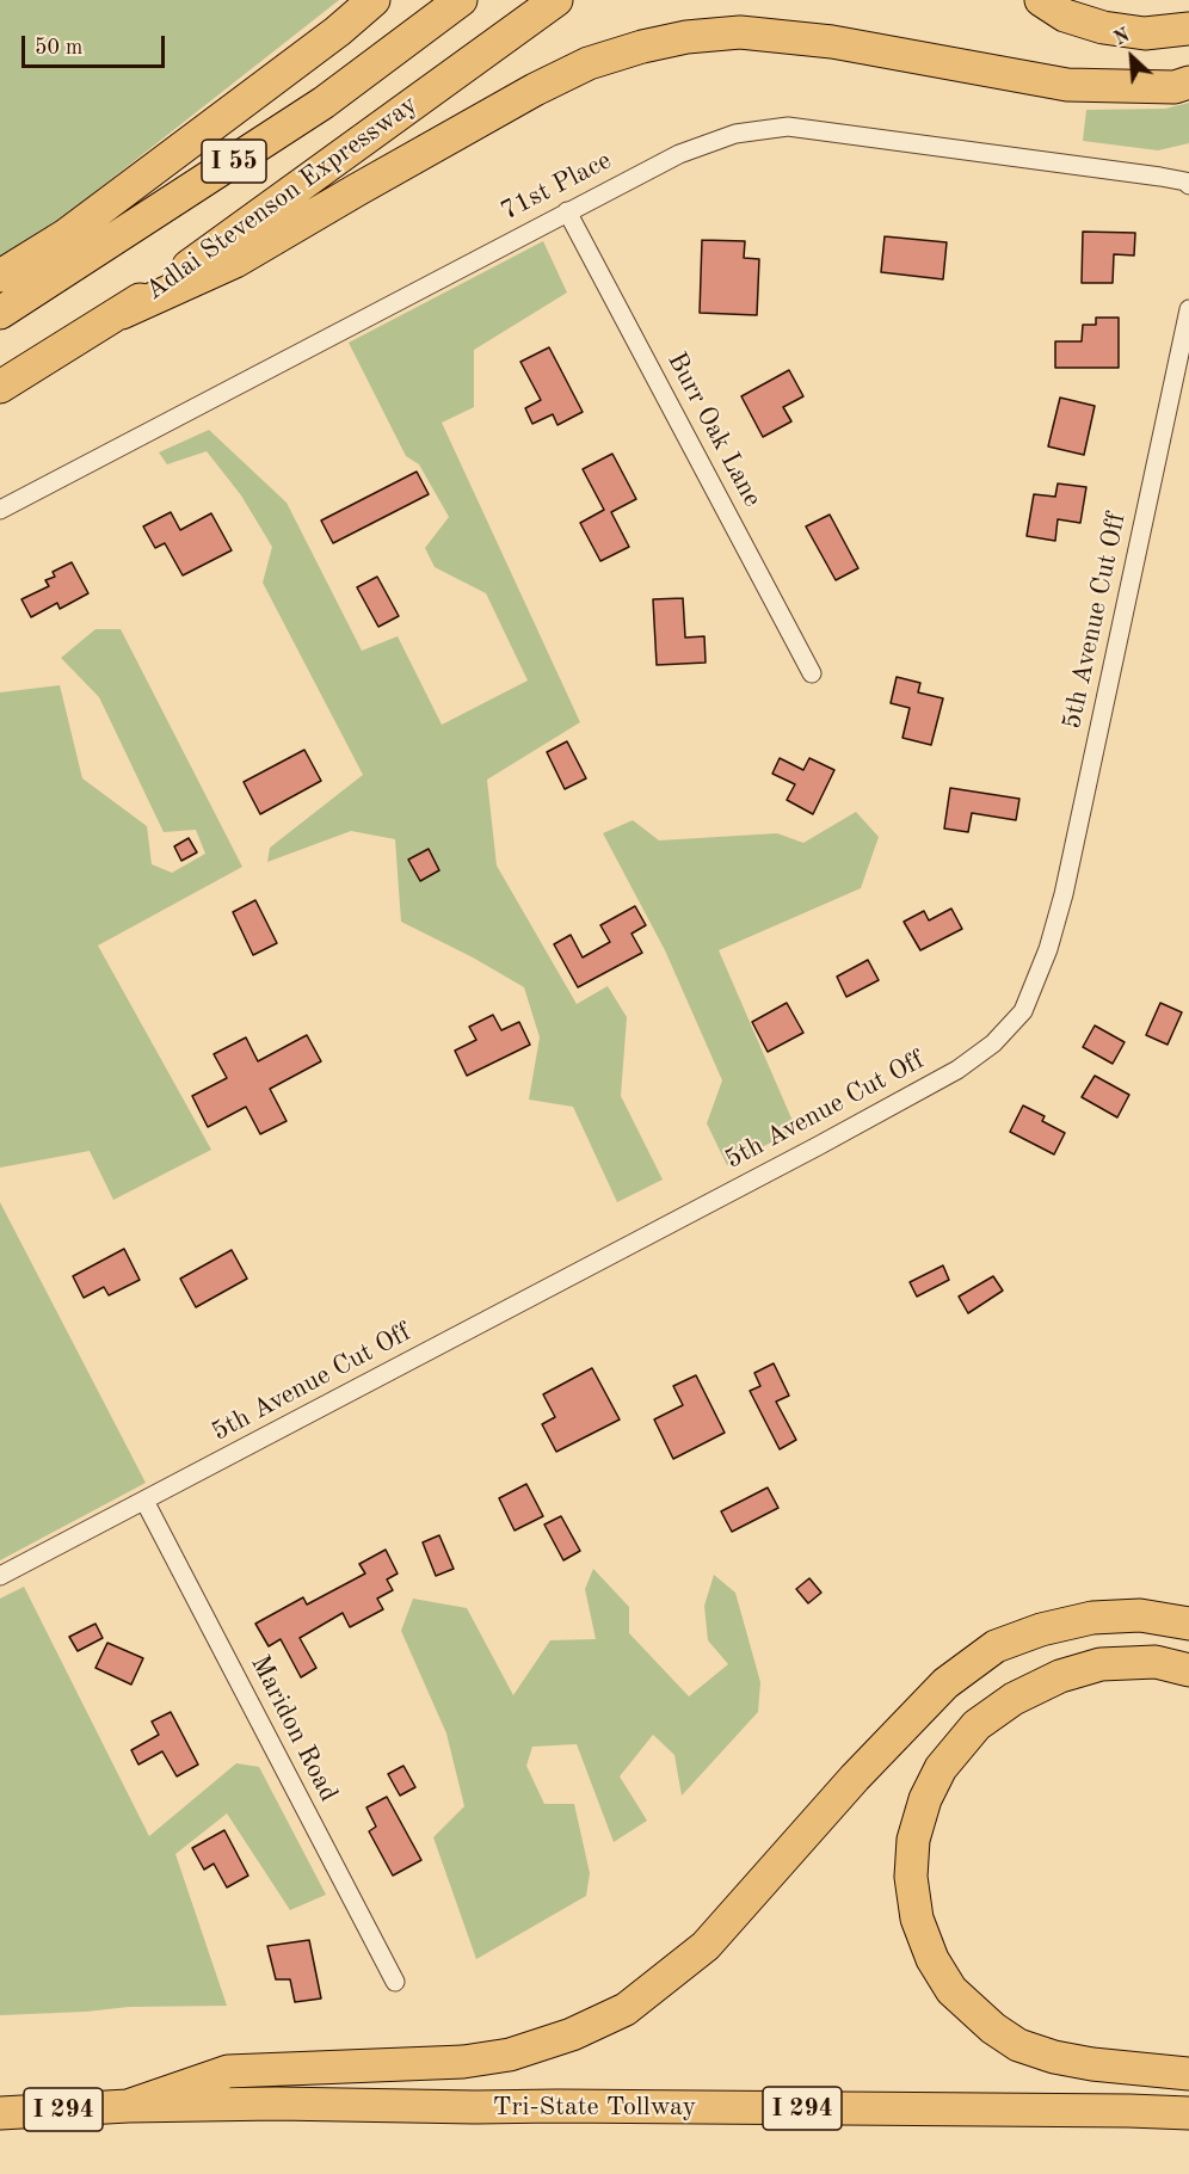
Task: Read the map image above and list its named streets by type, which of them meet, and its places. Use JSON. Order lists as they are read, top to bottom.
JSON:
{
  "streets": {
    "highway": [
      "I 55",
      "Adlai Stevenson Expressway",
      "Tri-State Tollway",
      "I 294"
    ],
    "street": [
      "71st Place",
      "Burr Oak Lane",
      "5th Avenue Cut Off",
      "Maridon Road"
    ]
  },
  "crossings": [
    ["71st Place", "Burr Oak Lane"],
    ["5th Avenue Cut Off", "Maridon Road"]
  ],
  "scale_bar": "50 m",
  "north": "top left"
}
